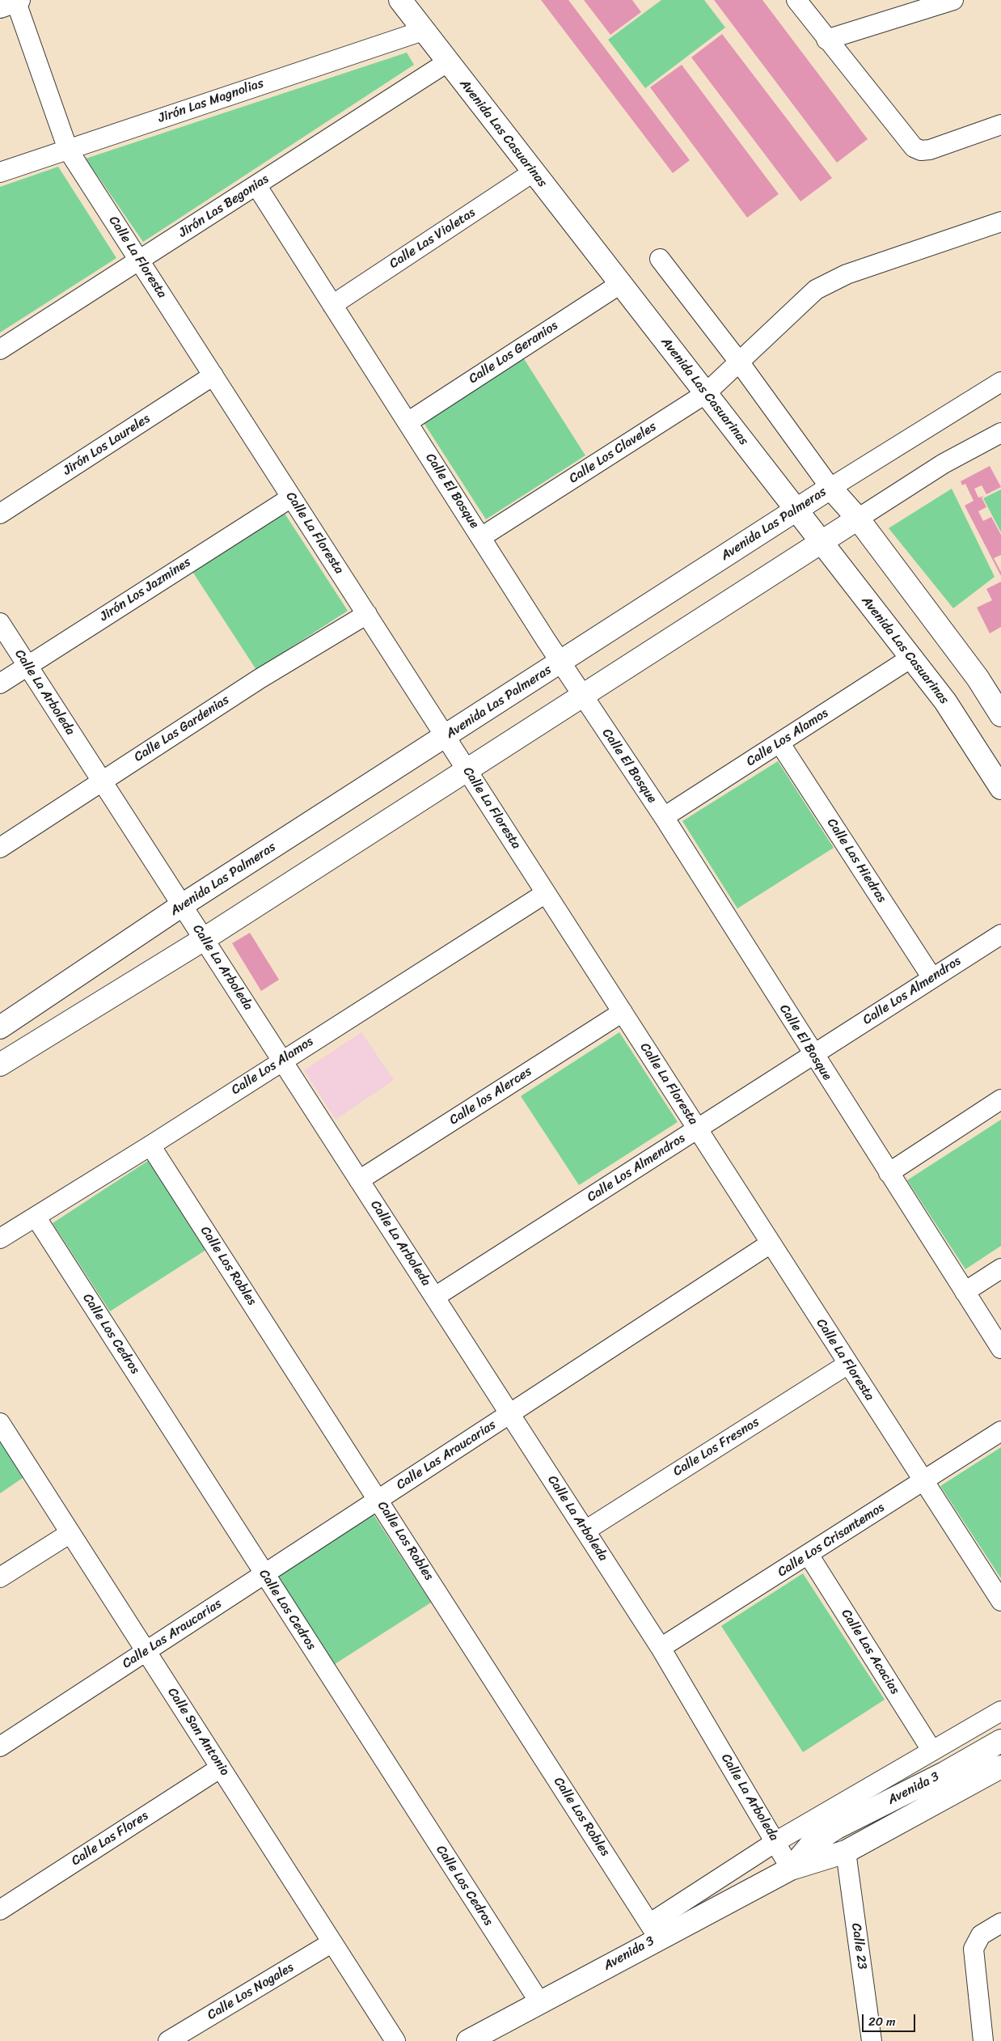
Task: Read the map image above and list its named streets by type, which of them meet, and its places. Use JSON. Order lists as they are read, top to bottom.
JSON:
{
  "streets": {
    "street": [
      "Jirón Las Magnolias",
      "Avenida Las Casuarinas",
      "Jirón Las Begonias",
      "Calle Las Violetas",
      "Calle La Floresta",
      "Calle Los Geranios",
      "Jirón Los Laureles",
      "Calle Los Claveles",
      "Calle El Bosque",
      "Avenida Las Palmeras",
      "Jirón Los Jazmines",
      "Calle La Arboleda",
      "Calle Las Gardenias",
      "Calle Los Alamos",
      "Calle Las Hiedras",
      "Calle Los Almendros",
      "Calle los Alerces",
      "Calle Los Robles",
      "Calle Los Cedros",
      "Calle Los Fresnos",
      "Calle Las Araucarias",
      "Calle Los Crisantemos",
      "Calle Las Acacias",
      "Calle San Antonio",
      "Avenida 3",
      "Calle Las Flores",
      "Calle 23",
      "Calle Los Nogales"
    ]
  },
  "crossings": [
    ["Jirón Las Magnolias", "Avenida Las Casuarinas"],
    ["Jirón Las Magnolias", "Calle La Floresta"],
    ["Avenida Las Casuarinas", "Jirón Las Begonias"],
    ["Avenida Las Casuarinas", "Calle Las Violetas"],
    ["Avenida Las Casuarinas", "Calle Los Geranios"],
    ["Avenida Las Casuarinas", "Calle Los Claveles"],
    ["Avenida Las Casuarinas", "Avenida Las Palmeras"],
    ["Avenida Las Casuarinas", "Calle Los Alamos"],
    ["Jirón Las Begonias", "Calle La Floresta"],
    ["Jirón Las Begonias", "Calle El Bosque"],
    ["Calle Las Violetas", "Calle El Bosque"],
    ["Calle La Floresta", "Jirón Los Laureles"],
    ["Calle La Floresta", "Avenida Las Palmeras"],
    ["Calle La Floresta", "Jirón Los Jazmines"],
    ["Calle La Floresta", "Calle Las Gardenias"],
    ["Calle La Floresta", "Calle Los Alamos"],
    ["Calle La Floresta", "Calle Los Almendros"],
    ["Calle La Floresta", "Calle los Alerces"],
    ["Calle La Floresta", "Calle Los Fresnos"],
    ["Calle La Floresta", "Calle Las Araucarias"],
    ["Calle La Floresta", "Calle Los Crisantemos"],
    ["Calle Los Geranios", "Calle El Bosque"],
    ["Calle Los Claveles", "Calle El Bosque"],
    ["Calle El Bosque", "Avenida Las Palmeras"],
    ["Calle El Bosque", "Calle Los Alamos"],
    ["Calle El Bosque", "Calle Los Almendros"],
    ["Avenida Las Palmeras", "Calle La Arboleda"],
    ["Jirón Los Jazmines", "Calle La Arboleda"],
    ["Calle La Arboleda", "Calle Las Gardenias"],
    ["Calle La Arboleda", "Calle Los Alamos"],
    ["Calle La Arboleda", "Calle Los Almendros"],
    ["Calle La Arboleda", "Calle los Alerces"],
    ["Calle La Arboleda", "Calle Los Fresnos"],
    ["Calle La Arboleda", "Calle Las Araucarias"],
    ["Calle La Arboleda", "Calle Los Crisantemos"],
    ["Calle La Arboleda", "Avenida 3"],
    ["Calle Los Alamos", "Calle Las Hiedras"],
    ["Calle Los Alamos", "Calle Los Robles"],
    ["Calle Los Alamos", "Calle Los Cedros"],
    ["Calle Las Hiedras", "Calle Los Almendros"],
    ["Calle Los Robles", "Calle Las Araucarias"],
    ["Calle Los Robles", "Avenida 3"],
    ["Calle Los Cedros", "Calle Las Araucarias"],
    ["Calle Los Cedros", "Avenida 3"],
    ["Calle Las Araucarias", "Calle San Antonio"],
    ["Calle Los Crisantemos", "Calle Las Acacias"],
    ["Calle San Antonio", "Calle Las Flores"],
    ["Calle San Antonio", "Calle Los Nogales"],
    ["Avenida 3", "Calle 23"]
  ],
  "scale_bar": "20 m"
}
